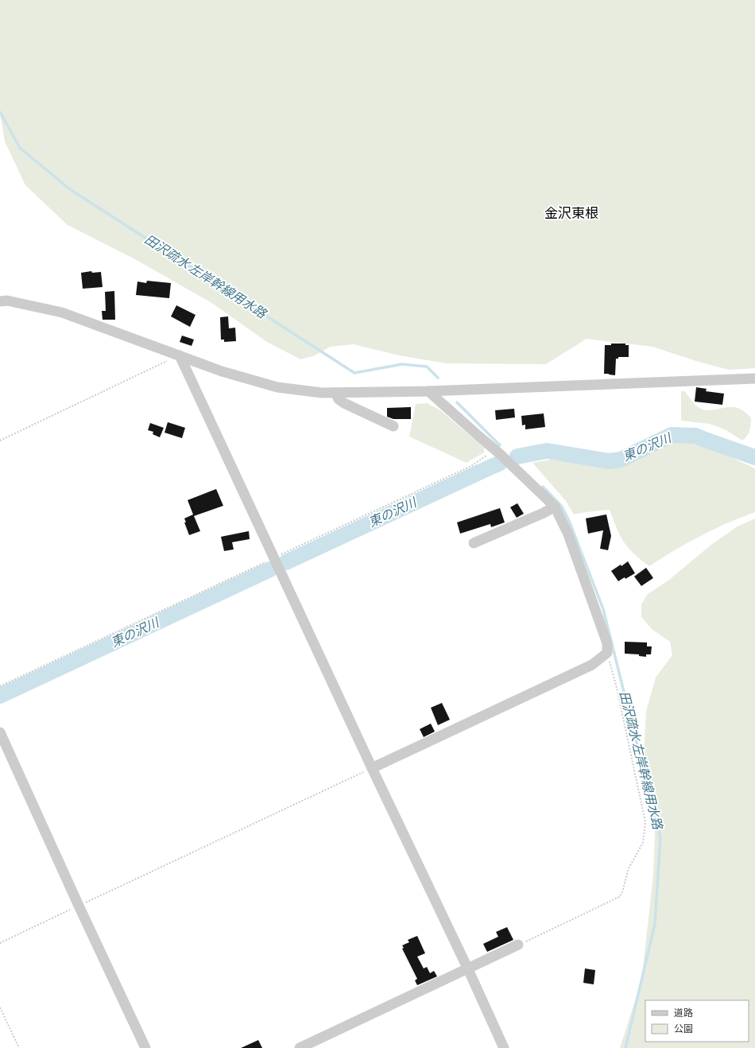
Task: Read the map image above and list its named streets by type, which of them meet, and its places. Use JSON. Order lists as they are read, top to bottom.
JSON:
{
  "districts": ["金沢東根"],
  "water": ["田沢疏水 左岸幹線用水路", "東の沢川"],
  "legend": ["道路", "公園"]
}
